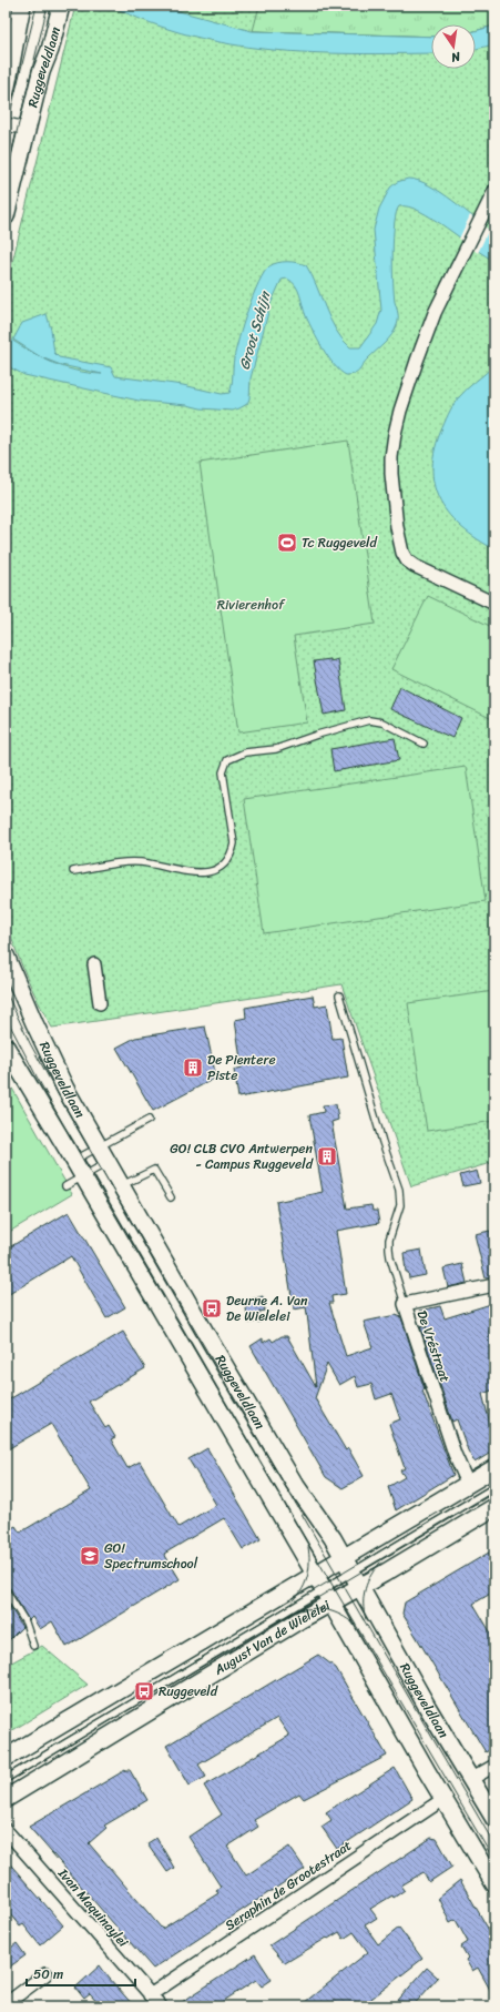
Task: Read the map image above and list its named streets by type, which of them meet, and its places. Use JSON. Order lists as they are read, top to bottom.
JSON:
{
  "streets": {
    "street": [
      "Ruggeveldlaan",
      "De Vréstraat",
      "August Van de Wielelei",
      "Seraphin de Grootestraat",
      "Ivan Maquinaylei"
    ]
  },
  "crossings": [
    ["Ruggeveldlaan", "August Van de Wielelei"],
    ["Ruggeveldlaan", "Seraphin de Grootestraat"],
    ["Seraphin de Grootestraat", "Ivan Maquinaylei"]
  ],
  "water": ["Groot Schijn"],
  "parks": ["Rivierenhof"],
  "places": {
    "sports": ["Tc Ruggeveld"],
    "building": ["De Pientere Piste", "GO! CLB CVO Antwerpen - Campus Ruggeveld"],
    "bus stop": ["Deurne A. Van De Wielelei", "Ruggeveld"],
    "school or university": ["GO! Spectrumschool"]
  },
  "scale_bar": "50 m",
  "north": "bottom"
}
